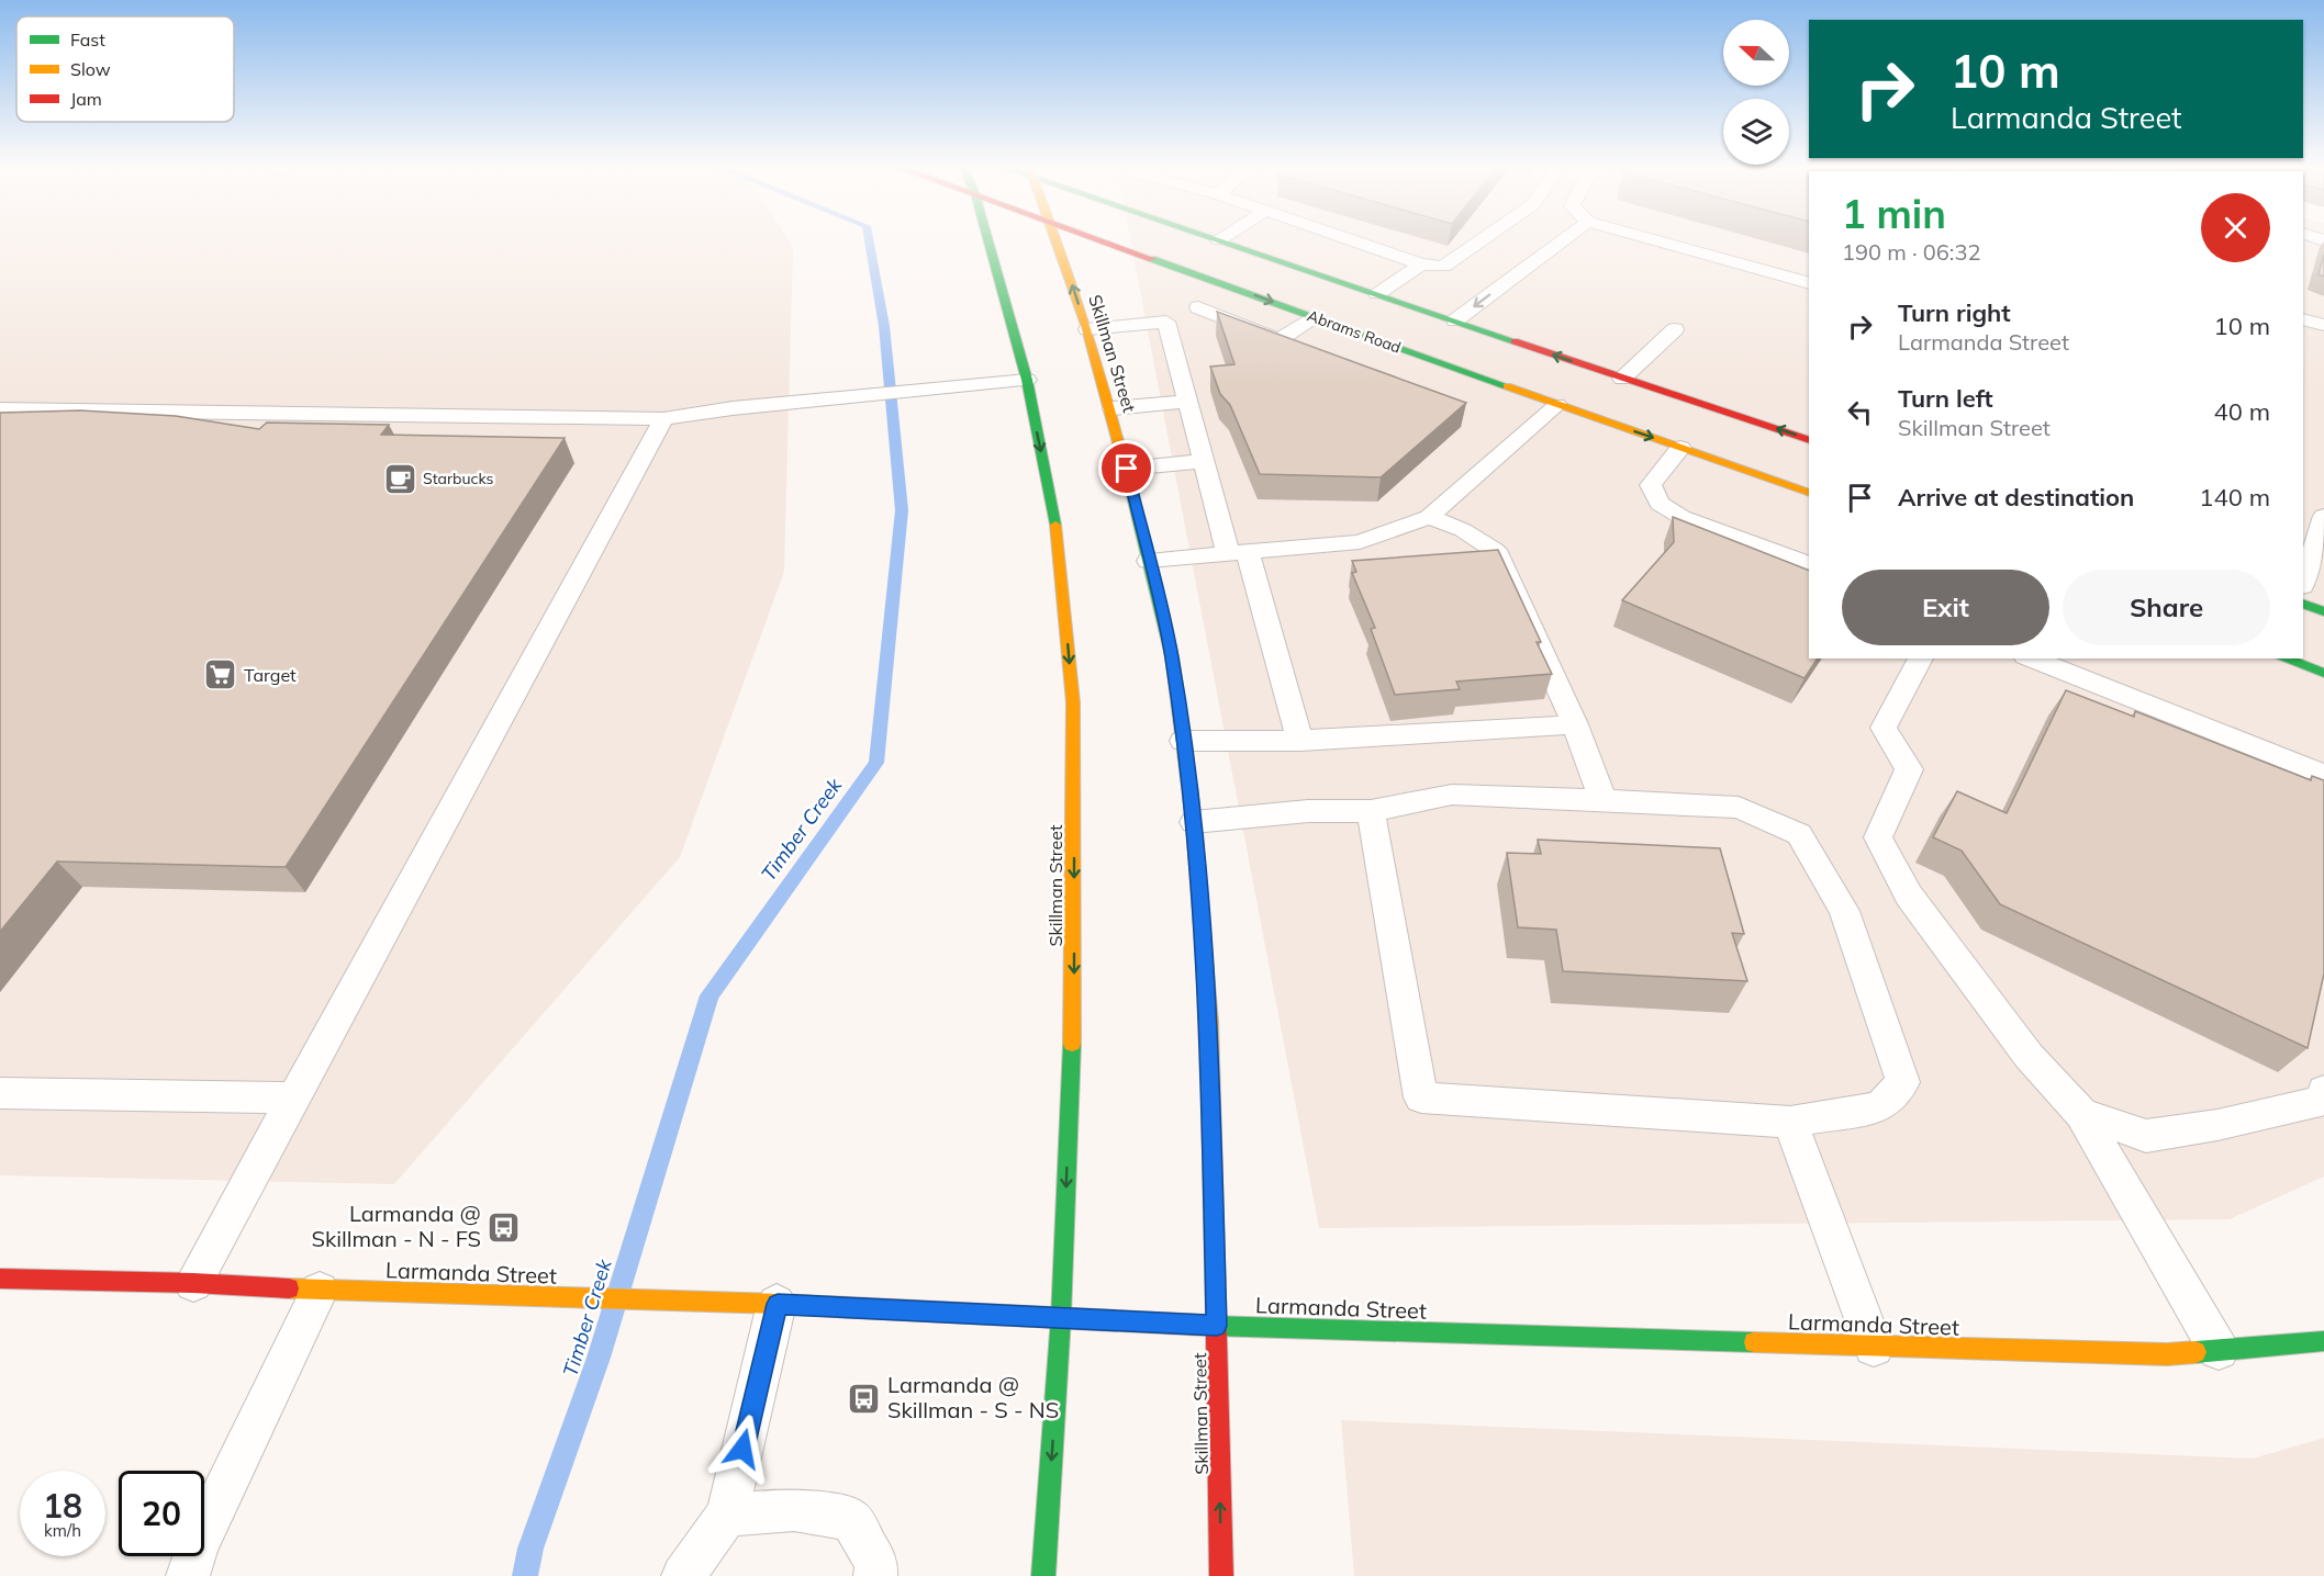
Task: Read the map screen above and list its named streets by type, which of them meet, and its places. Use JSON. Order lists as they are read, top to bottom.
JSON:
{
  "streets": {
    "main road": ["Abrams Road", "Skillman Street", "Larmanda Street"]
  },
  "crossings": [
    ["Skillman Street", "Larmanda Street"]
  ],
  "water": ["Timber Creek"],
  "places": {
    "cafe": ["Starbucks"],
    "supermarket": ["Target"],
    "bus stop": ["Larmanda @ Skillman - N - FS", "Larmanda @ Skillman - S - NS"]
  },
  "legend": ["Fast", "Slow", "Jam"],
  "north": "left",
  "page": {
    "turn": ["10 m", "Larmanda Street"],
    "heading": ["1 min", "190 m · 06:32"],
    "list": [
      {
        "name": "Turn right",
        "note": "Larmanda Street",
        "value": "10 m"
      },
      {
        "name": "Turn left",
        "note": "Skillman Street",
        "value": "40 m"
      },
      {
        "name": "Arrive at destination",
        "value": "140 m"
      }
    ],
    "buttons": ["Exit", "Share"],
    "speed": "18 km/h",
    "limit": "20"
  }
}
